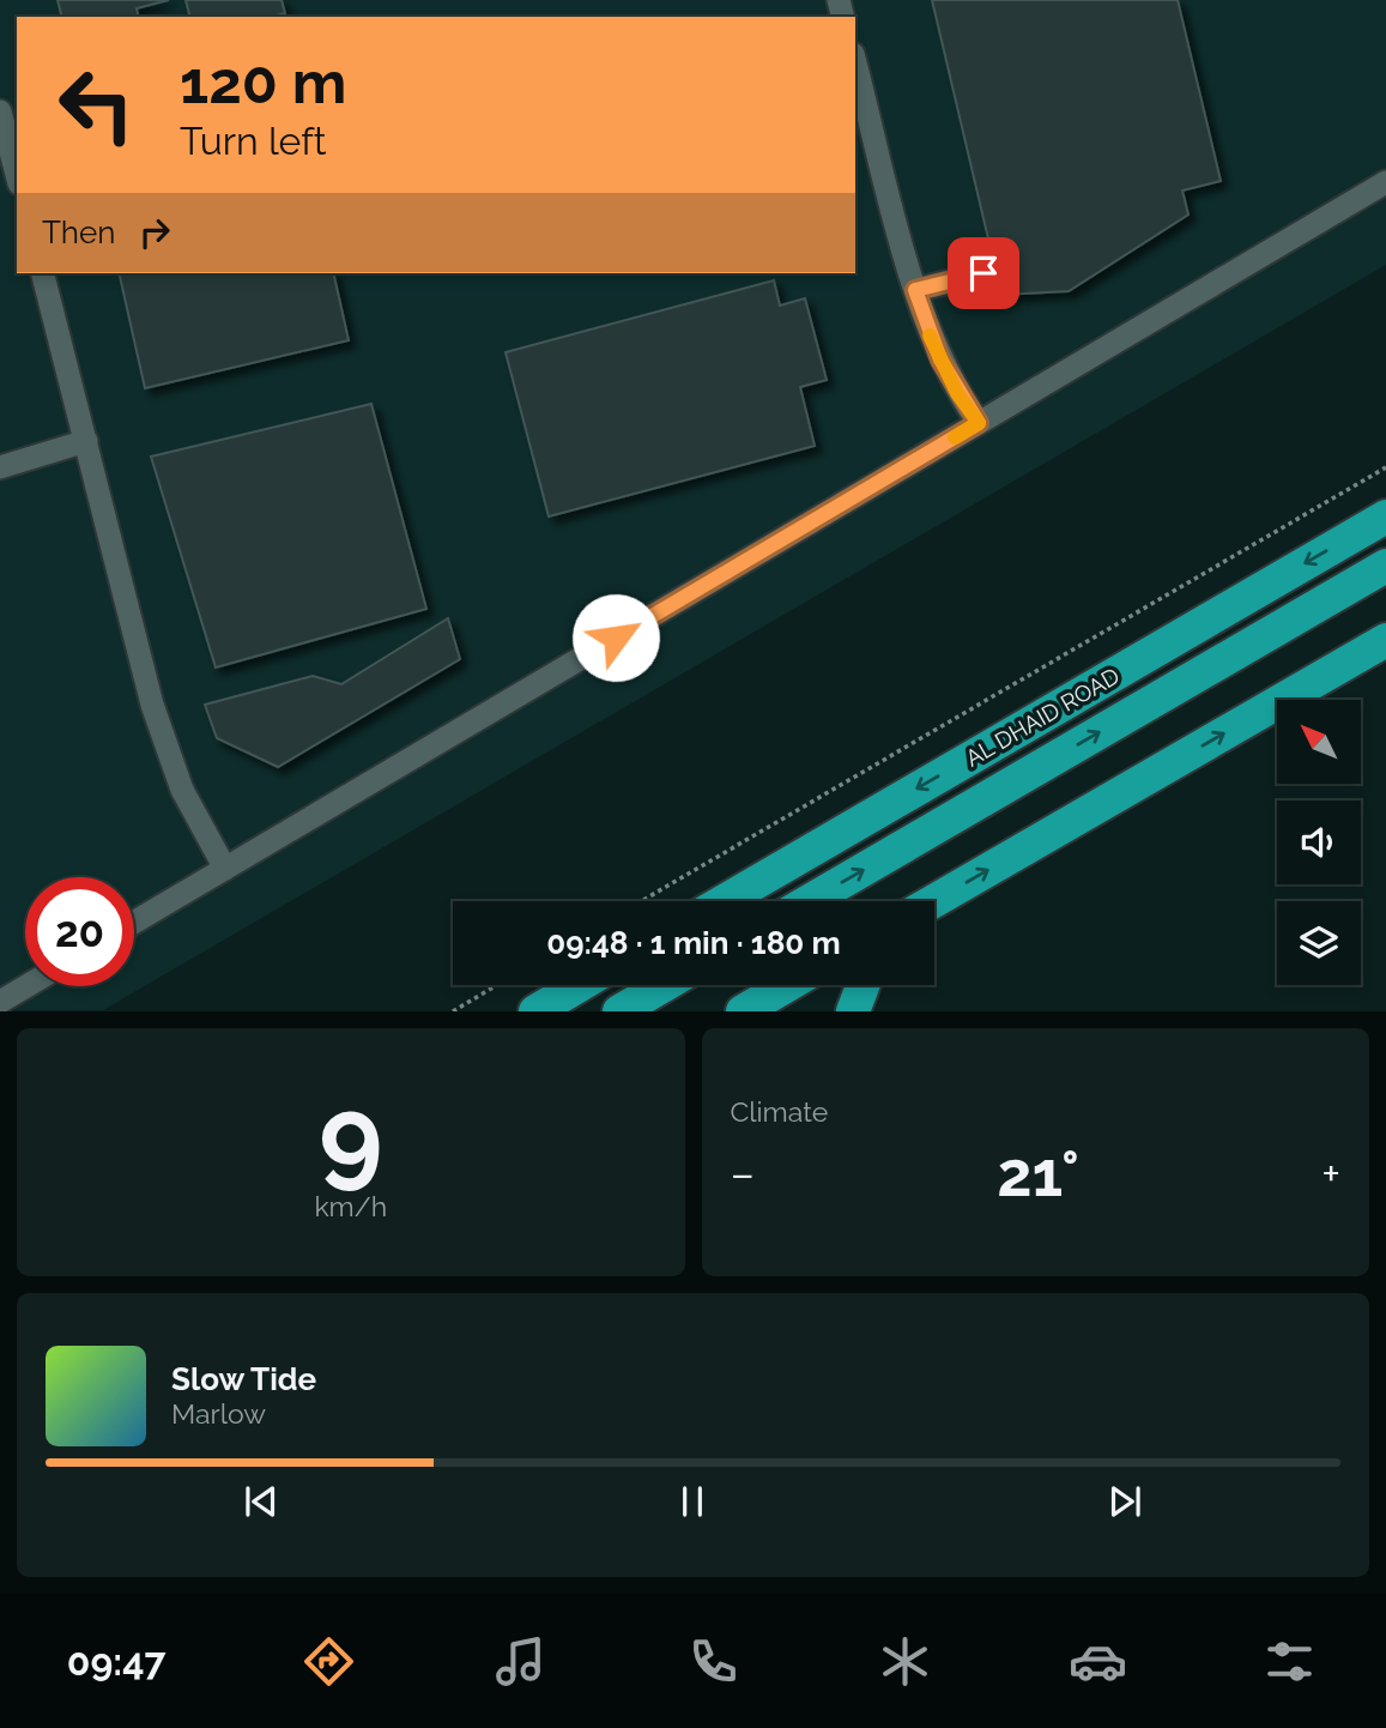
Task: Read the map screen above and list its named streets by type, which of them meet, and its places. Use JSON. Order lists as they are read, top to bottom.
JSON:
{
  "streets": {
    "highway": ["AL DHAID ROAD"]
  },
  "north": "top left",
  "page": {
    "turn": ["120 m", "Turn left"],
    "then": "Then",
    "limit": "20",
    "trip": "09:48 · 1 min · 180 m",
    "tile": [
      ["9", "km/h"],
      "Climate"
    ],
    "heat": ["−", "21°", "+"],
    "song": ["Slow Tide", "Marlow"],
    "tabs": "09:47"
  }
}
